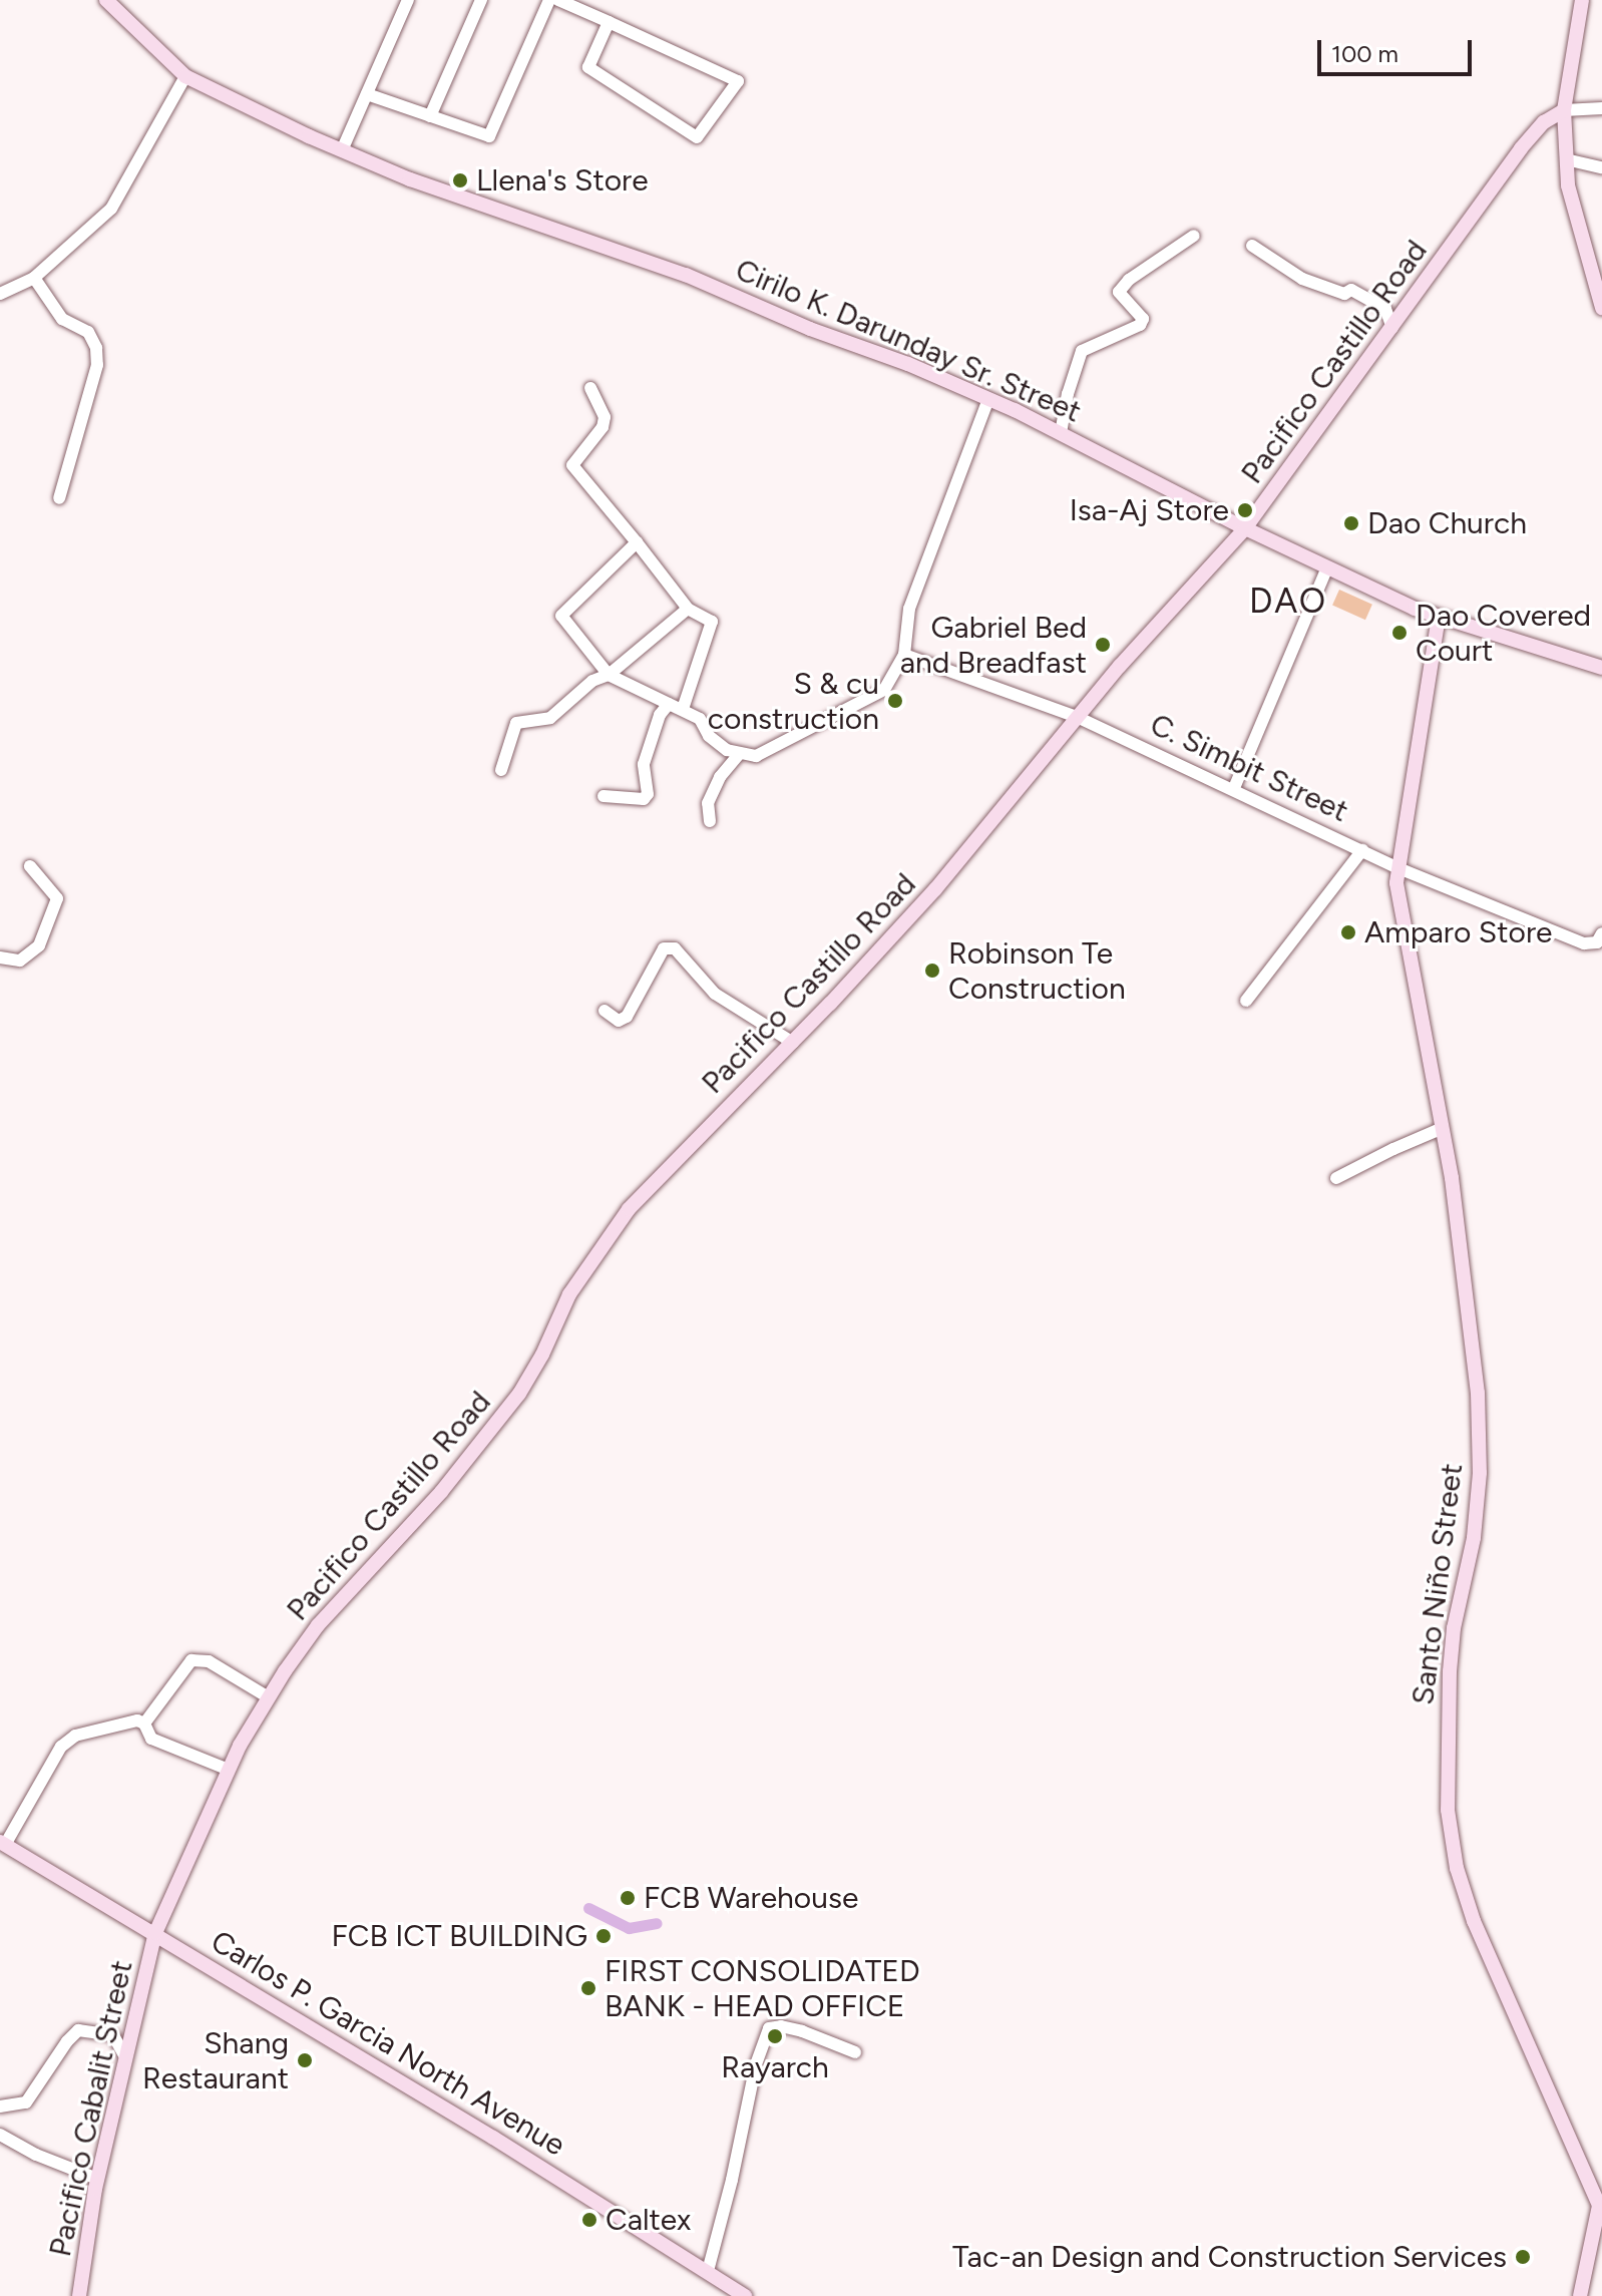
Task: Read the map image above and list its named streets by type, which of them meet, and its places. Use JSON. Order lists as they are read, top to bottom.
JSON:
{
  "streets": {
    "main road": [
      "Cirilo K. Darunday Sr. Street",
      "Pacifico Castillo Road",
      "Santo Niño Street",
      "Carlos P. Garcia North Avenue",
      "Pacifico Cabalit Street"
    ],
    "street": ["C. Simbit Street"]
  },
  "crossings": [
    ["Cirilo K. Darunday Sr. Street", "Pacifico Castillo Road"],
    ["Cirilo K. Darunday Sr. Street", "Santo Niño Street"],
    ["Pacifico Castillo Road", "C. Simbit Street"],
    ["Pacifico Castillo Road", "Carlos P. Garcia North Avenue"],
    ["Pacifico Castillo Road", "Pacifico Cabalit Street"],
    ["C. Simbit Street", "Santo Niño Street"],
    ["Carlos P. Garcia North Avenue", "Pacifico Cabalit Street"]
  ],
  "districts": ["DAO"],
  "places": [
    "Llena's Store",
    "Isa-Aj Store",
    "Dao Church",
    "Dao Covered Court",
    "Gabriel Bed and Breadfast",
    "S & cu construction",
    "Amparo Store",
    "Robinson Te Construction",
    "FCB Warehouse",
    "FCB ICT BUILDING",
    "FIRST CONSOLIDATED BANK - HEAD OFFICE",
    "Rayarch",
    "Shang Restaurant",
    "Caltex",
    "Tac-an Design and Construction Services"
  ],
  "scale_bar": "100 m"
}
